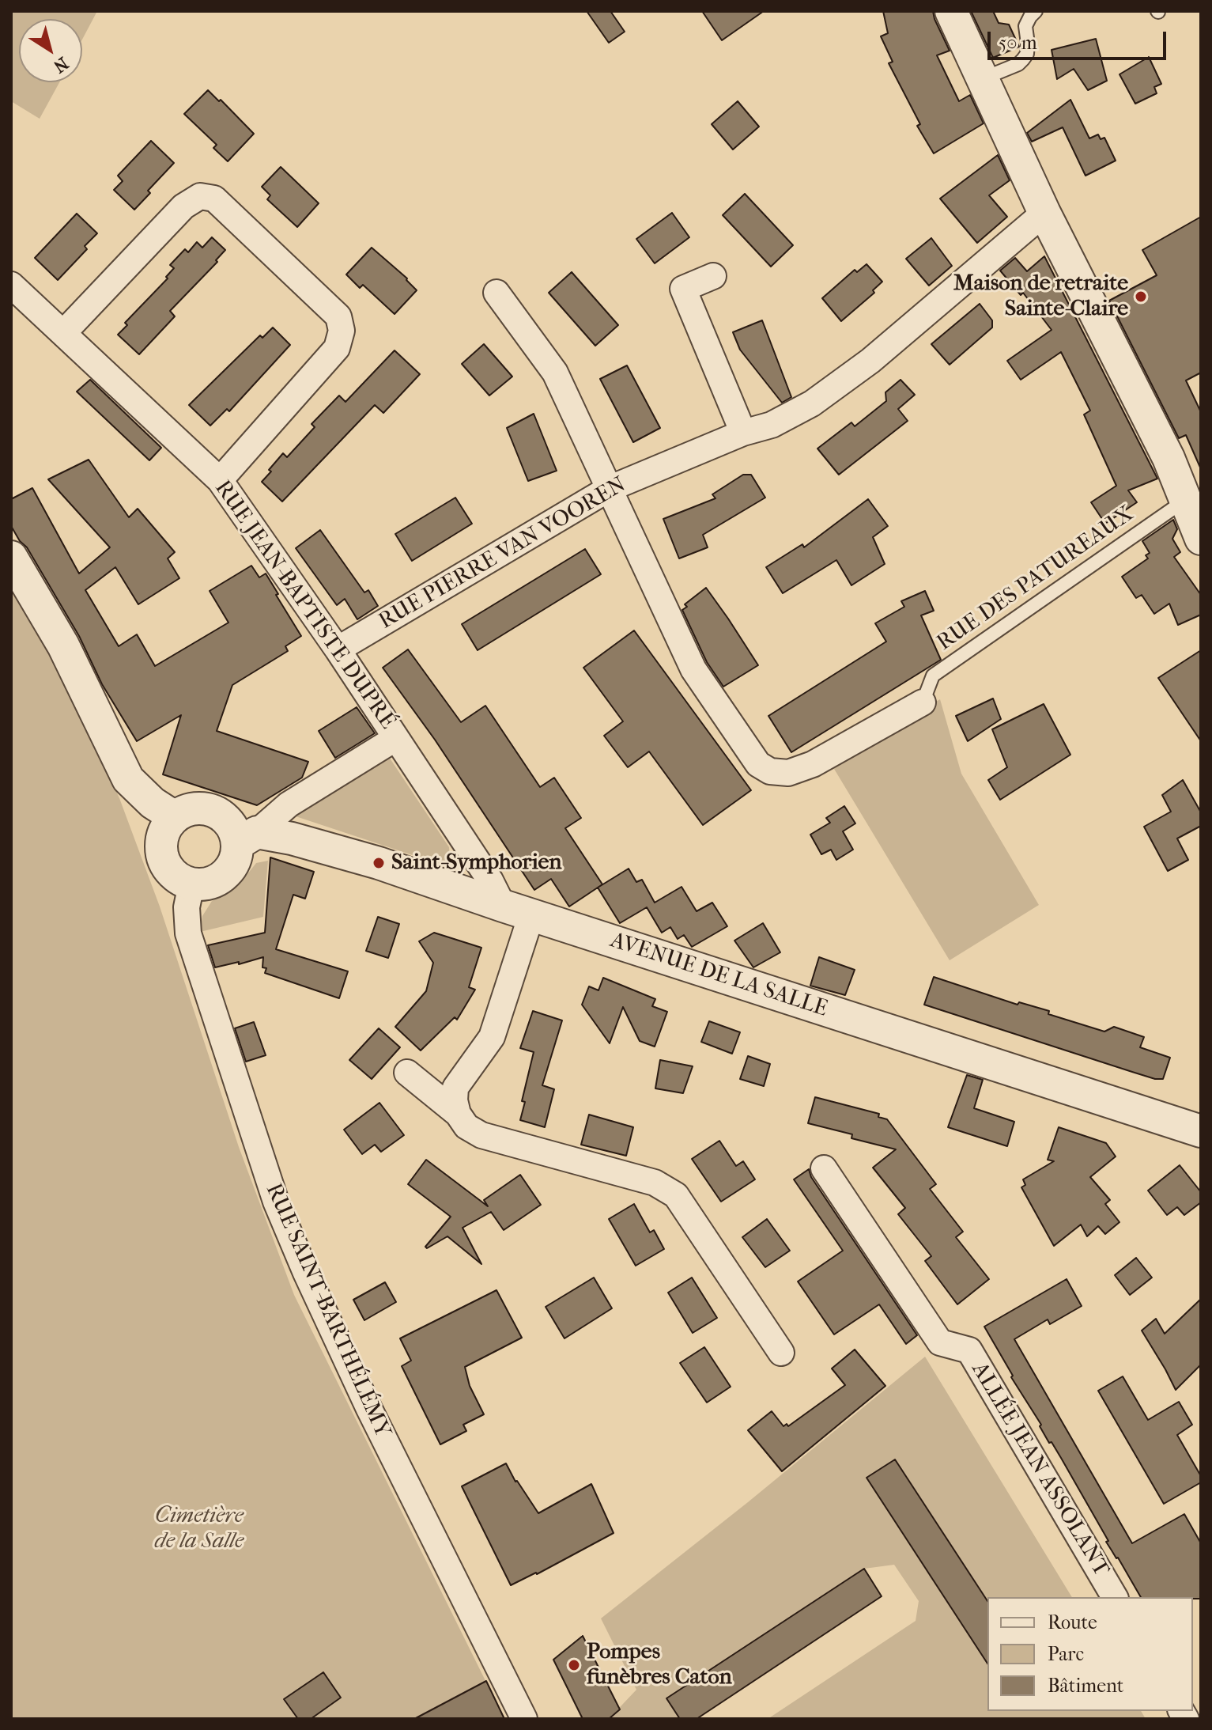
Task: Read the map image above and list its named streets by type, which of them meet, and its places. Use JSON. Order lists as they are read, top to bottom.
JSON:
{
  "streets": {
    "street": [
      "RUE PIERRE VAN VOOREN",
      "RUE JEAN-BAPTISTE DUPRÉ",
      "AVENUE DE LA SALLE",
      "RUE SAINT-BARTHÉLÉMY",
      "ALLÉE JEAN ASSOLANT"
    ],
    "lane": ["RUE DES PATUREAUX"]
  },
  "crossings": [
    ["RUE PIERRE VAN VOOREN", "RUE JEAN-BAPTISTE DUPRÉ"],
    ["RUE JEAN-BAPTISTE DUPRÉ", "AVENUE DE LA SALLE"],
    ["AVENUE DE LA SALLE", "RUE SAINT-BARTHÉLÉMY"]
  ],
  "parks": ["Cimetière de la Salle"],
  "places": ["Maison de retraite Sainte-Claire", "Saint-Symphorien", "Pompes funèbres Caton"],
  "legend": ["Route", "Parc", "Bâtiment"],
  "scale_bar": "50 m",
  "north": "bottom right"
}
